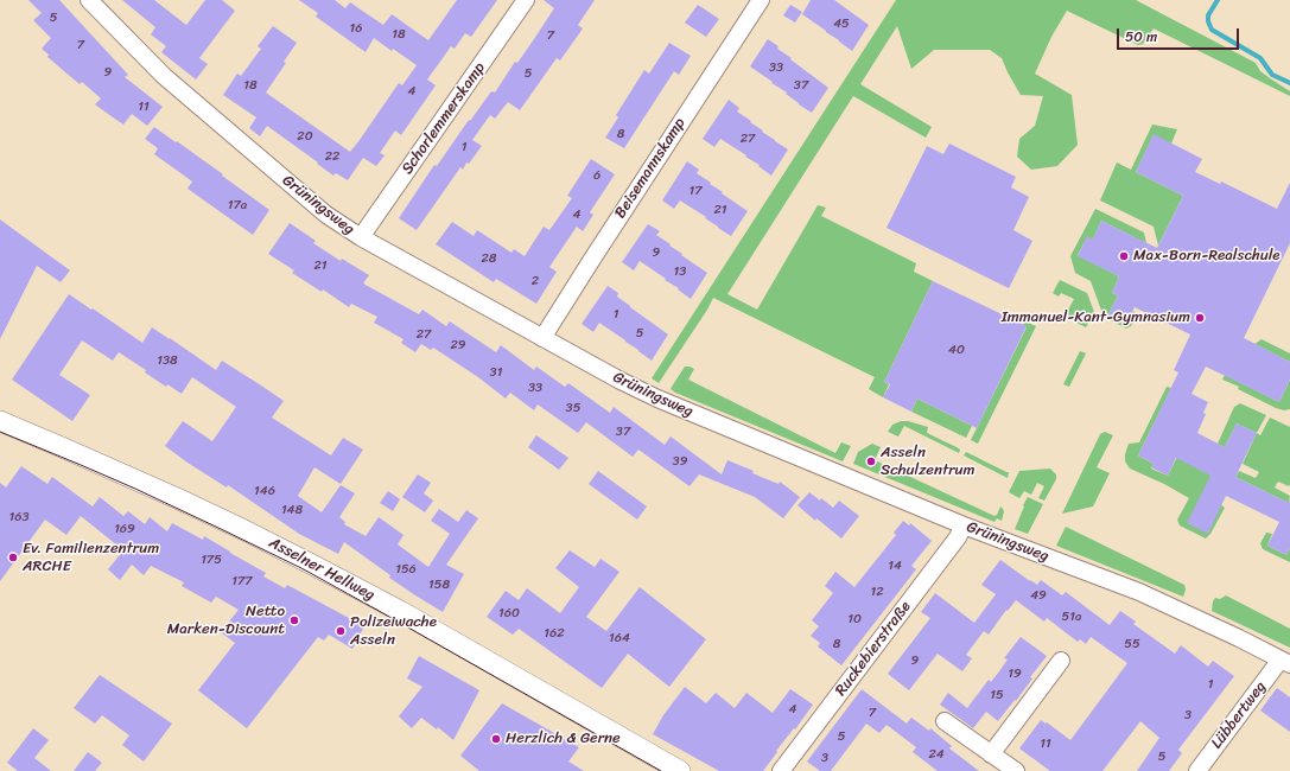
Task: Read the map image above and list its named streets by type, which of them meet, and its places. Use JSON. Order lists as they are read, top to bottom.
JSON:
{
  "streets": {
    "main road": ["Asselner Hellweg"],
    "street": [
      "Schorlemmerskamp",
      "Beisemannskamp",
      "Grüningsweg",
      "Ruckebierstraße",
      "Lübbertweg"
    ]
  },
  "crossings": [
    ["Schorlemmerskamp", "Grüningsweg"],
    ["Beisemannskamp", "Grüningsweg"],
    ["Grüningsweg", "Ruckebierstraße"],
    ["Grüningsweg", "Lübbertweg"]
  ],
  "places": [
    "Max-Born-Realschule",
    "Immanuel-Kant-Gymnasium",
    "Asseln Schulzentrum",
    "Ev. Familienzentrum ARCHE",
    "Netto Marken-Discount",
    "Polizeiwache Asseln",
    "Herzlich & Gerne"
  ],
  "house_numbers": [
    "5",
    "45",
    "16",
    "18",
    "7",
    "7",
    "33",
    "9",
    "5",
    "18",
    "37",
    "4",
    "11",
    "8",
    "20",
    "27",
    "1",
    "22",
    "6",
    "17",
    "17a",
    "21",
    "4",
    "9",
    "28",
    "21",
    "13",
    "2",
    "1",
    "5",
    "27",
    "29",
    "40",
    "138",
    "31",
    "33",
    "35",
    "37",
    "39",
    "146",
    "148",
    "163",
    "169",
    "175",
    "14",
    "156",
    "177",
    "158",
    "12",
    "49",
    "160",
    "51a",
    "10",
    "162",
    "164",
    "8",
    "55",
    "9",
    "19",
    "1",
    "15",
    "4",
    "7",
    "3",
    "5",
    "11",
    "24",
    "5",
    "3"
  ],
  "scale_bar": "50 m"
}
